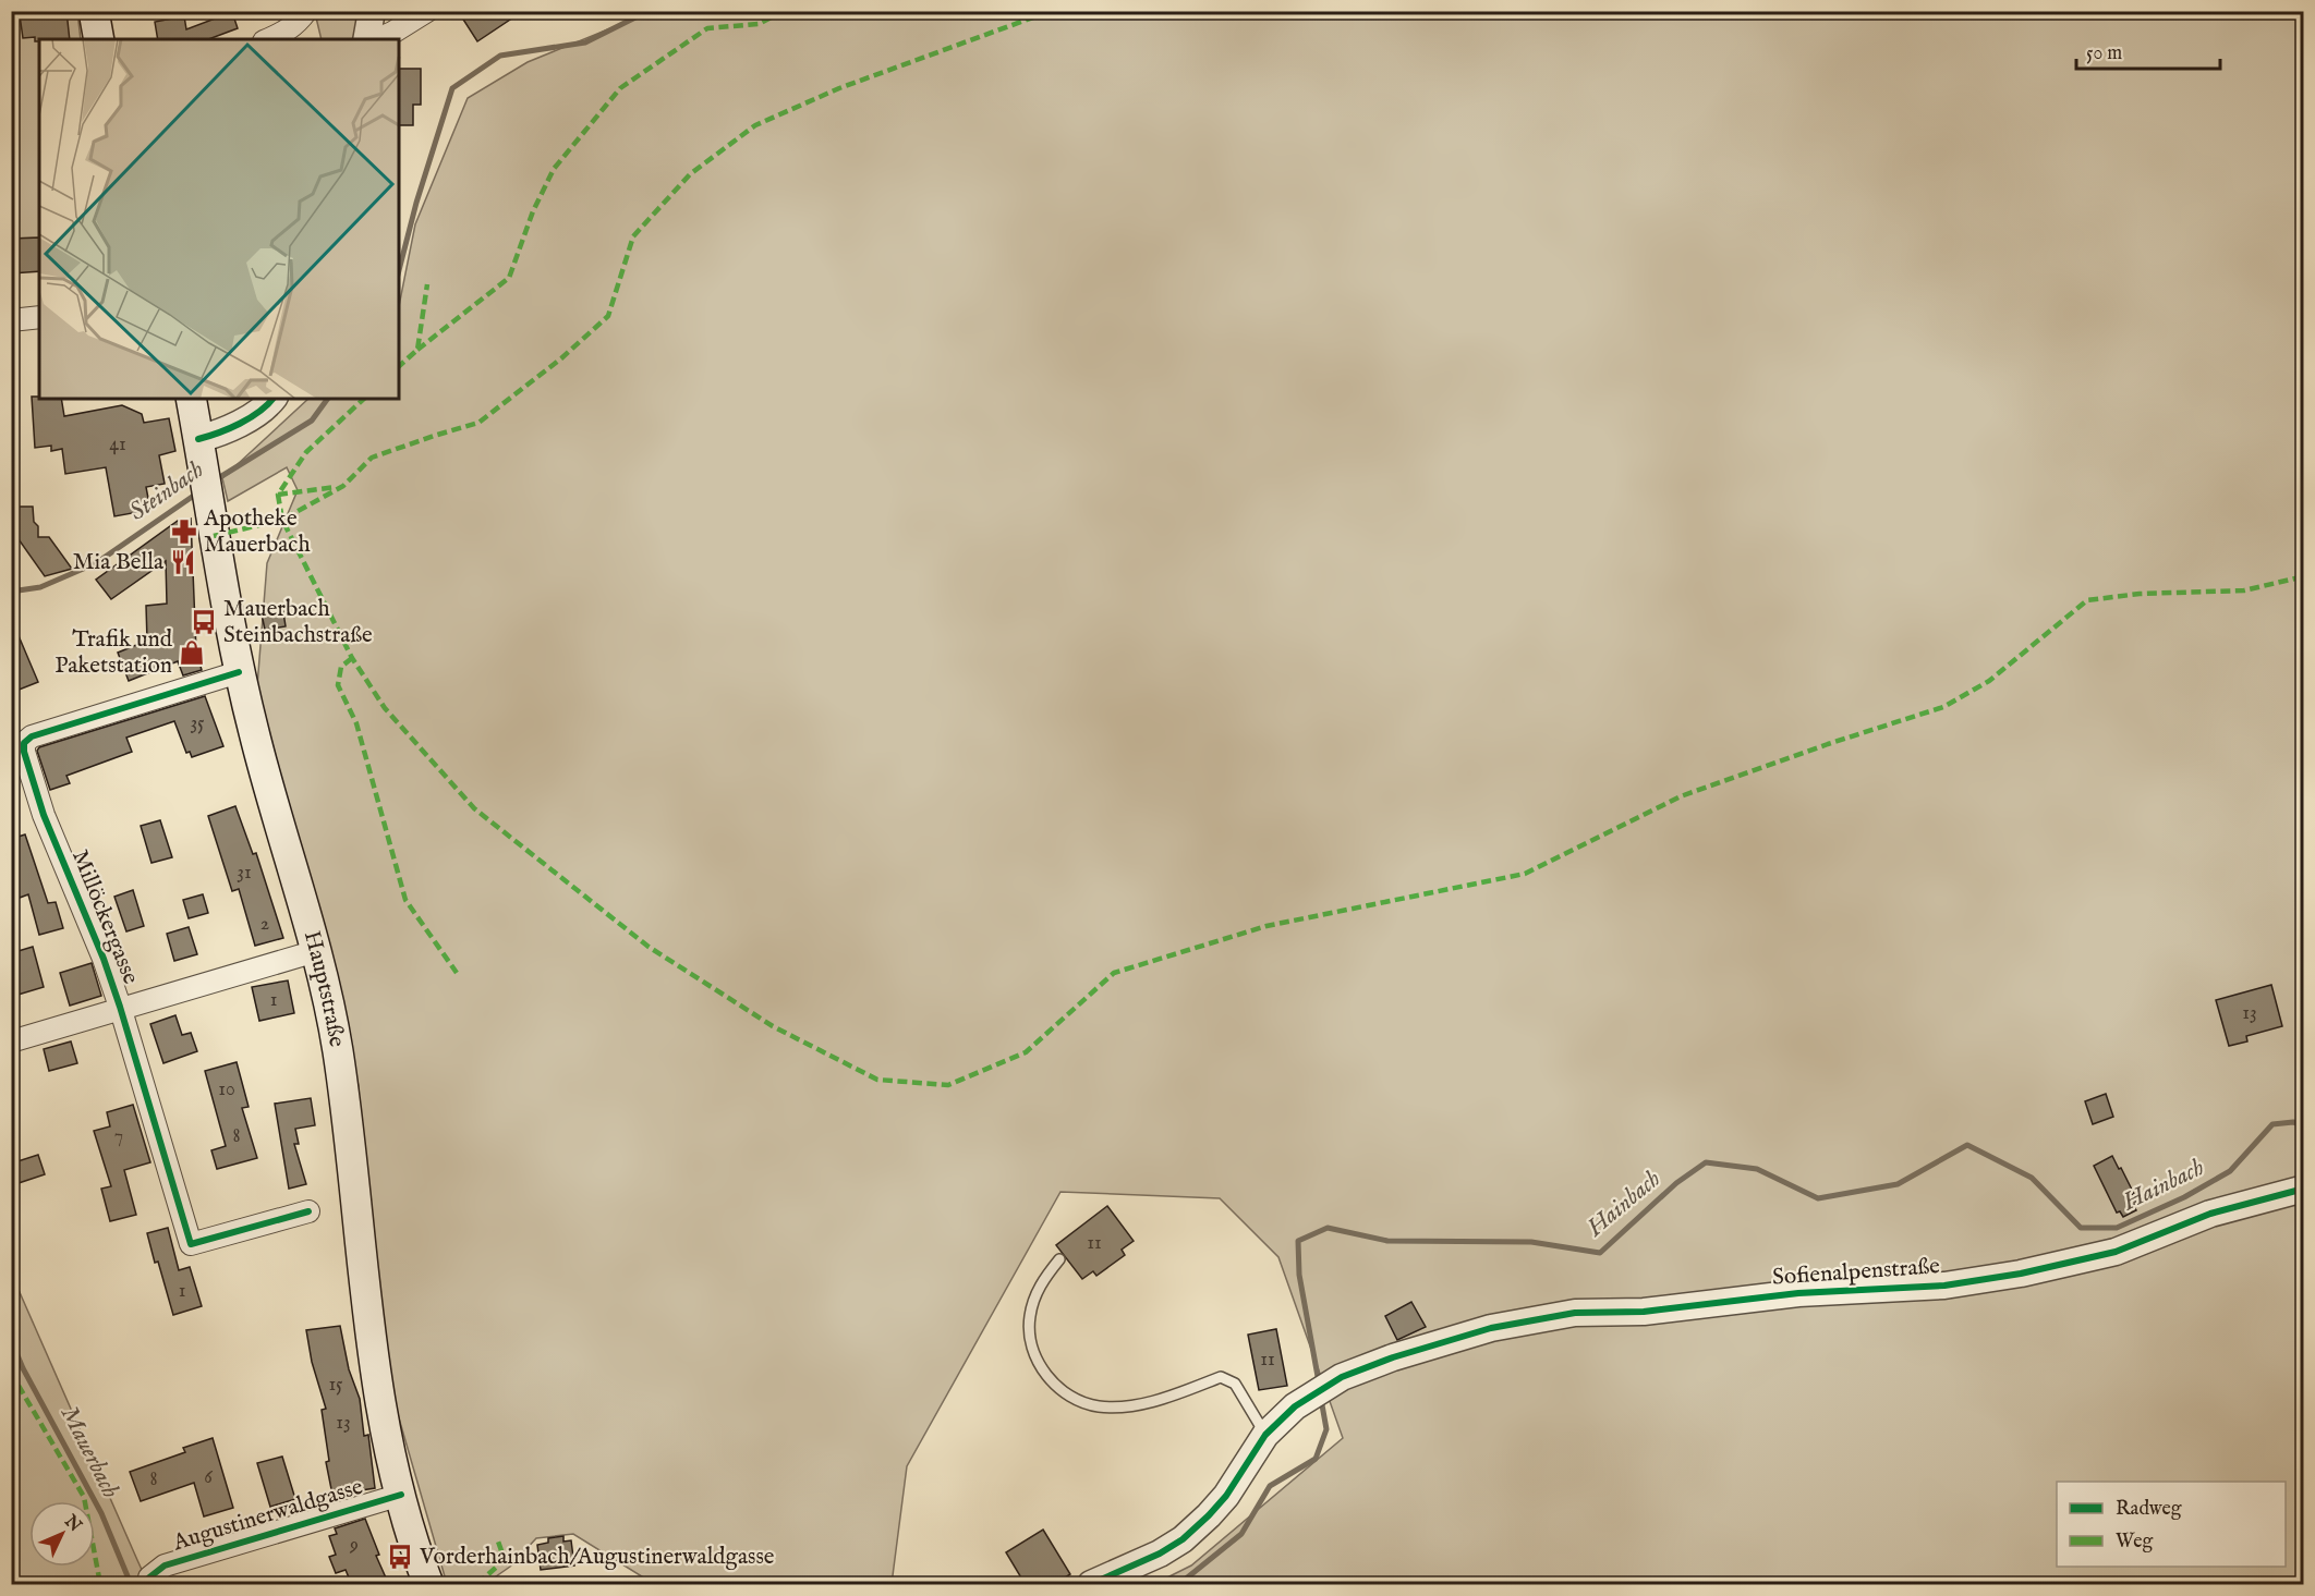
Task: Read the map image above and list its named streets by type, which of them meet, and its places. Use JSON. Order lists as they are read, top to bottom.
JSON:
{
  "streets": {
    "main road": ["Hauptstraße"],
    "street": ["Millöckergasse", "Sofienalpenstraße", "Augustinerwaldgasse"]
  },
  "crossings": [
    ["Millöckergasse", "Hauptstraße"],
    ["Hauptstraße", "Augustinerwaldgasse"]
  ],
  "water": ["Steinbach", "Hainbach", "Mauerbach"],
  "places": {
    "pharmacy": ["Apotheke Mauerbach"],
    "restaurant": ["Mia Bella"],
    "bus stop": ["Mauerbach Steinbachstraße", "Vorderhainbach/Augustinerwaldgasse"],
    "shop": ["Trafik und Paketstation"]
  },
  "house_numbers": [
    "41",
    "35",
    "31",
    "2",
    "1",
    "13",
    "10",
    "7",
    "8",
    "11",
    "1",
    "11",
    "15",
    "13",
    "6",
    "8",
    "9"
  ],
  "legend": ["Radweg", "Weg"],
  "scale_bar": "50 m",
  "north": "top right"
}
